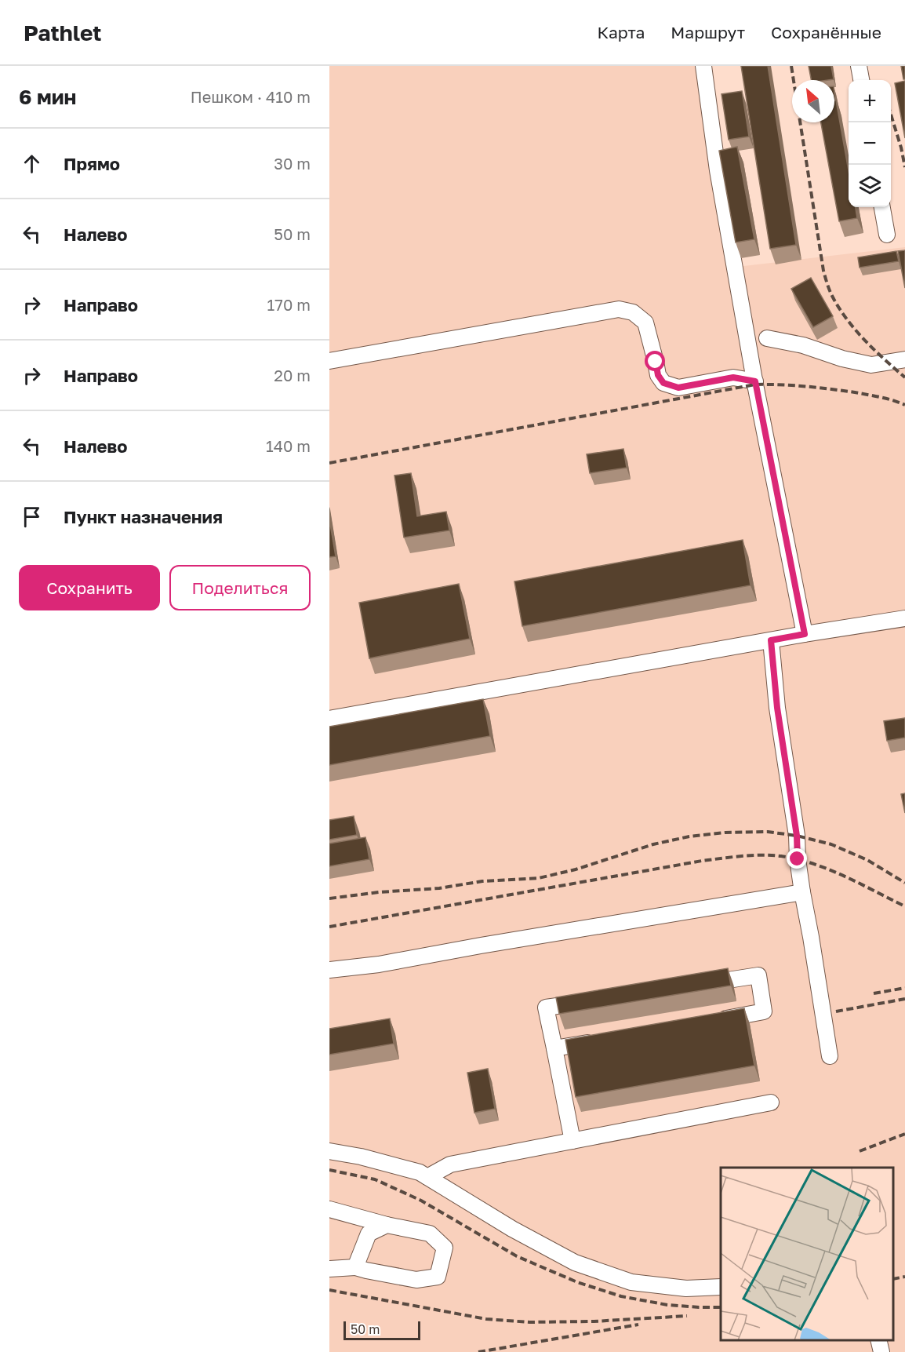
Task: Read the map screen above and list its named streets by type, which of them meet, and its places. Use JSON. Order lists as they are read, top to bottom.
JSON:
{
  "scale_bar": "50 m",
  "north": "top left",
  "page": {
    "header": "Pathlet",
    "nav": ["Карта", "Маршрут", "Сохранённые"],
    "heading": ["6 мин", "Пешком · 410 m"],
    "map_buttons": ["+", "−"],
    "list": [
      ["Прямо", "30 m"],
      ["Налево", "50 m"],
      ["Направо", "170 m"],
      ["Направо", "20 m"],
      ["Налево", "140 m"],
      "Пункт назначения"
    ],
    "buttons": ["Сохранить", "Поделиться"],
    "scale": "50 m"
  }
}
